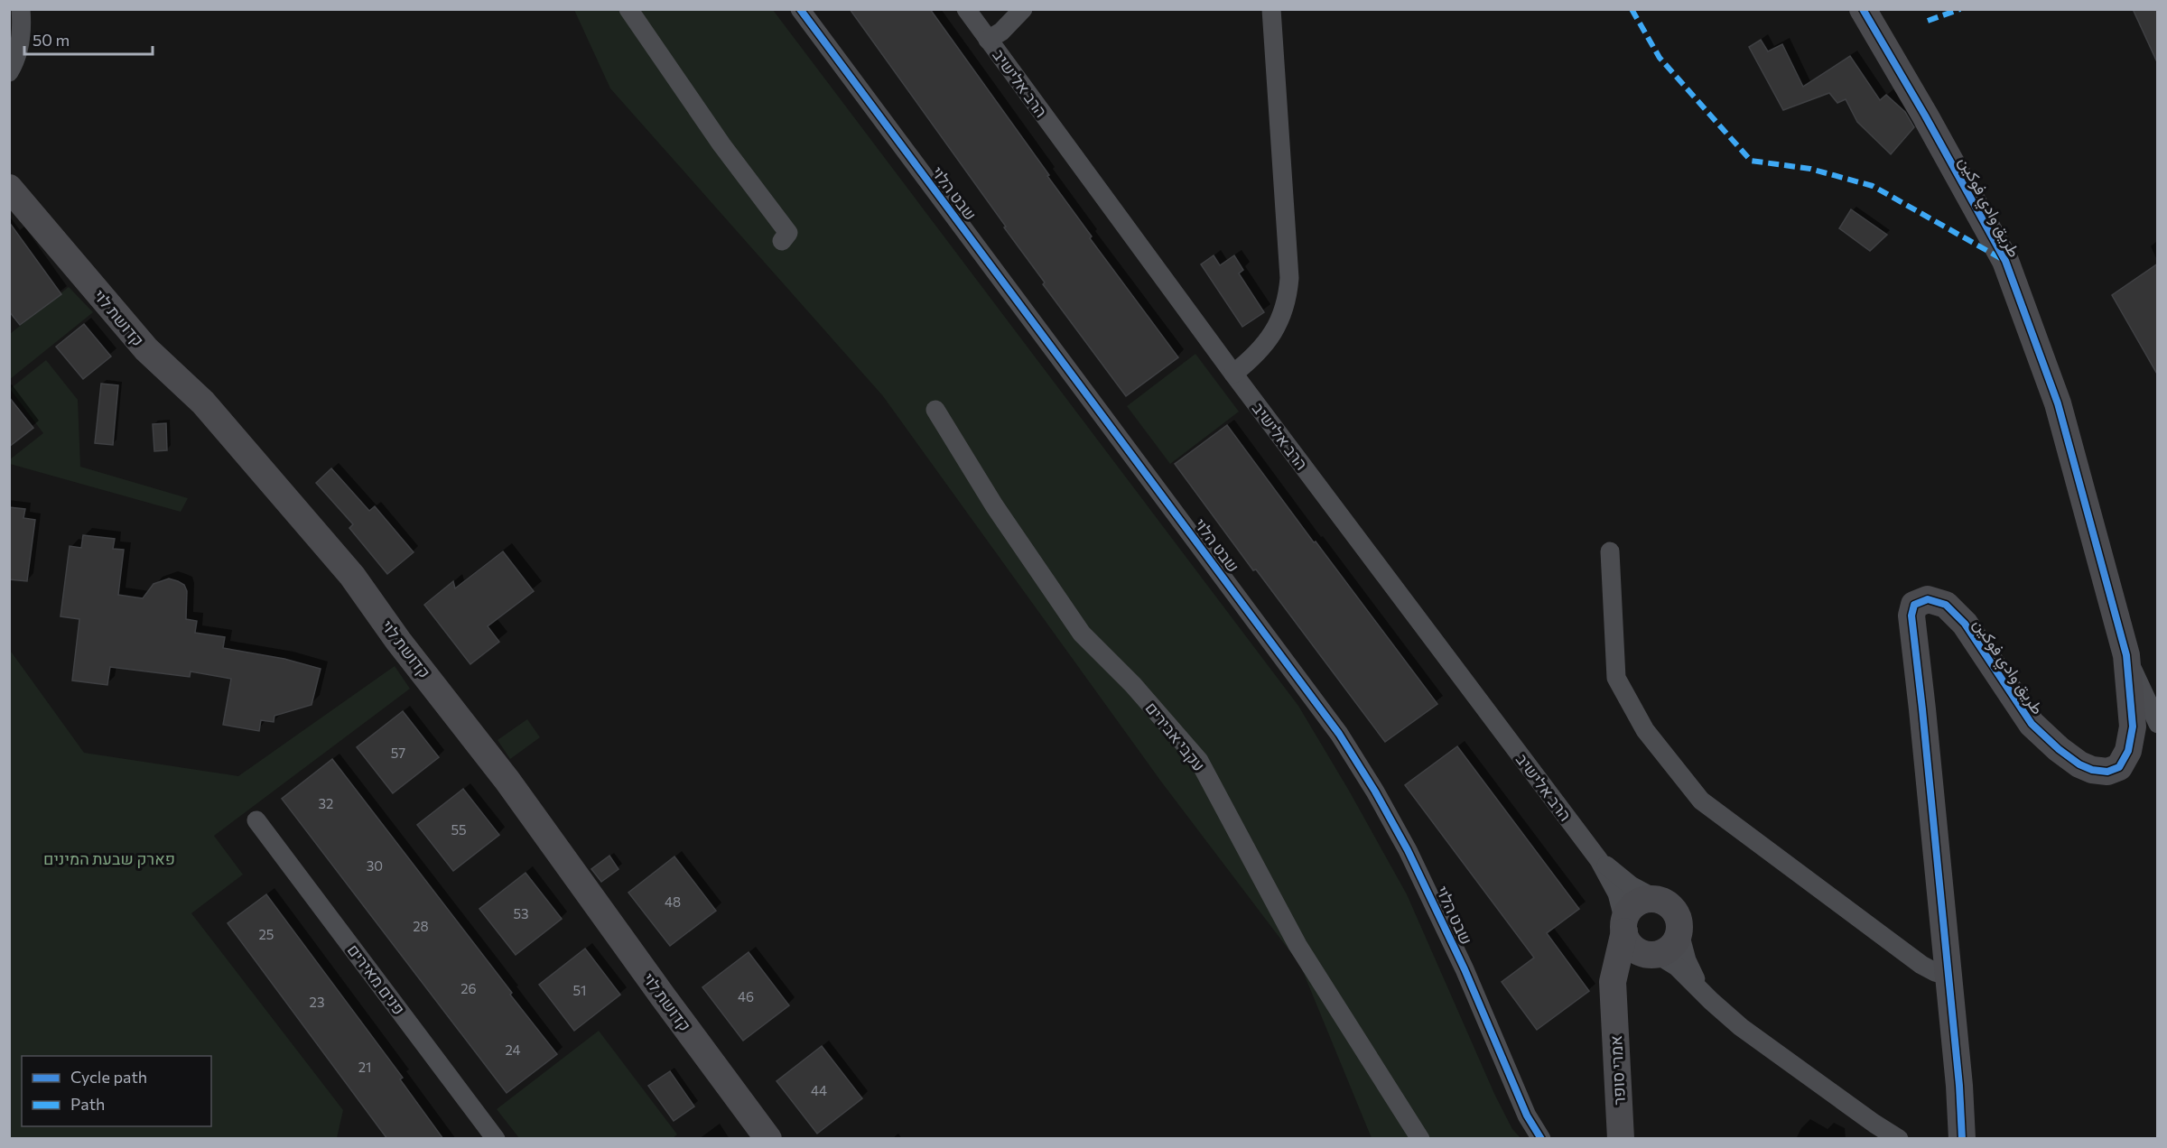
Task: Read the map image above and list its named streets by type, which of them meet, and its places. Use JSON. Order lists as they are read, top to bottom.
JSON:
{
  "streets": {
    "street": [
      "הרב אלישיב",
      "שבט הלוי",
      "طريق وادي فوکين",
      "קדושת לוי",
      "עקבי אבירים",
      "פנים מאירים",
      "אמרי סופר"
    ]
  },
  "parks": ["פארק שבעת המינים"],
  "house_numbers": [
    "57",
    "32",
    "55",
    "30",
    "48",
    "53",
    "28",
    "25",
    "26",
    "51",
    "46",
    "23",
    "24",
    "21",
    "44"
  ],
  "legend": ["Cycle path", "Path"],
  "scale_bar": "50 m"
}
